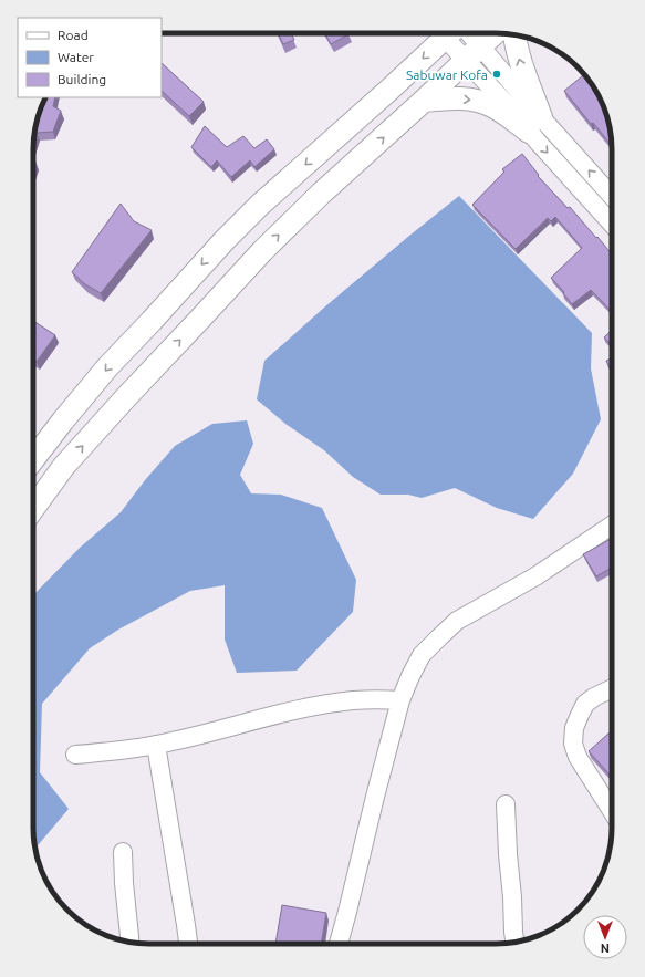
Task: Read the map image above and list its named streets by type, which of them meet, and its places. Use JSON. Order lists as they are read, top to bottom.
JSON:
{
  "places": ["Sabuwar Kofa"],
  "legend": ["Road", "Water", "Building"],
  "north": "bottom"
}
